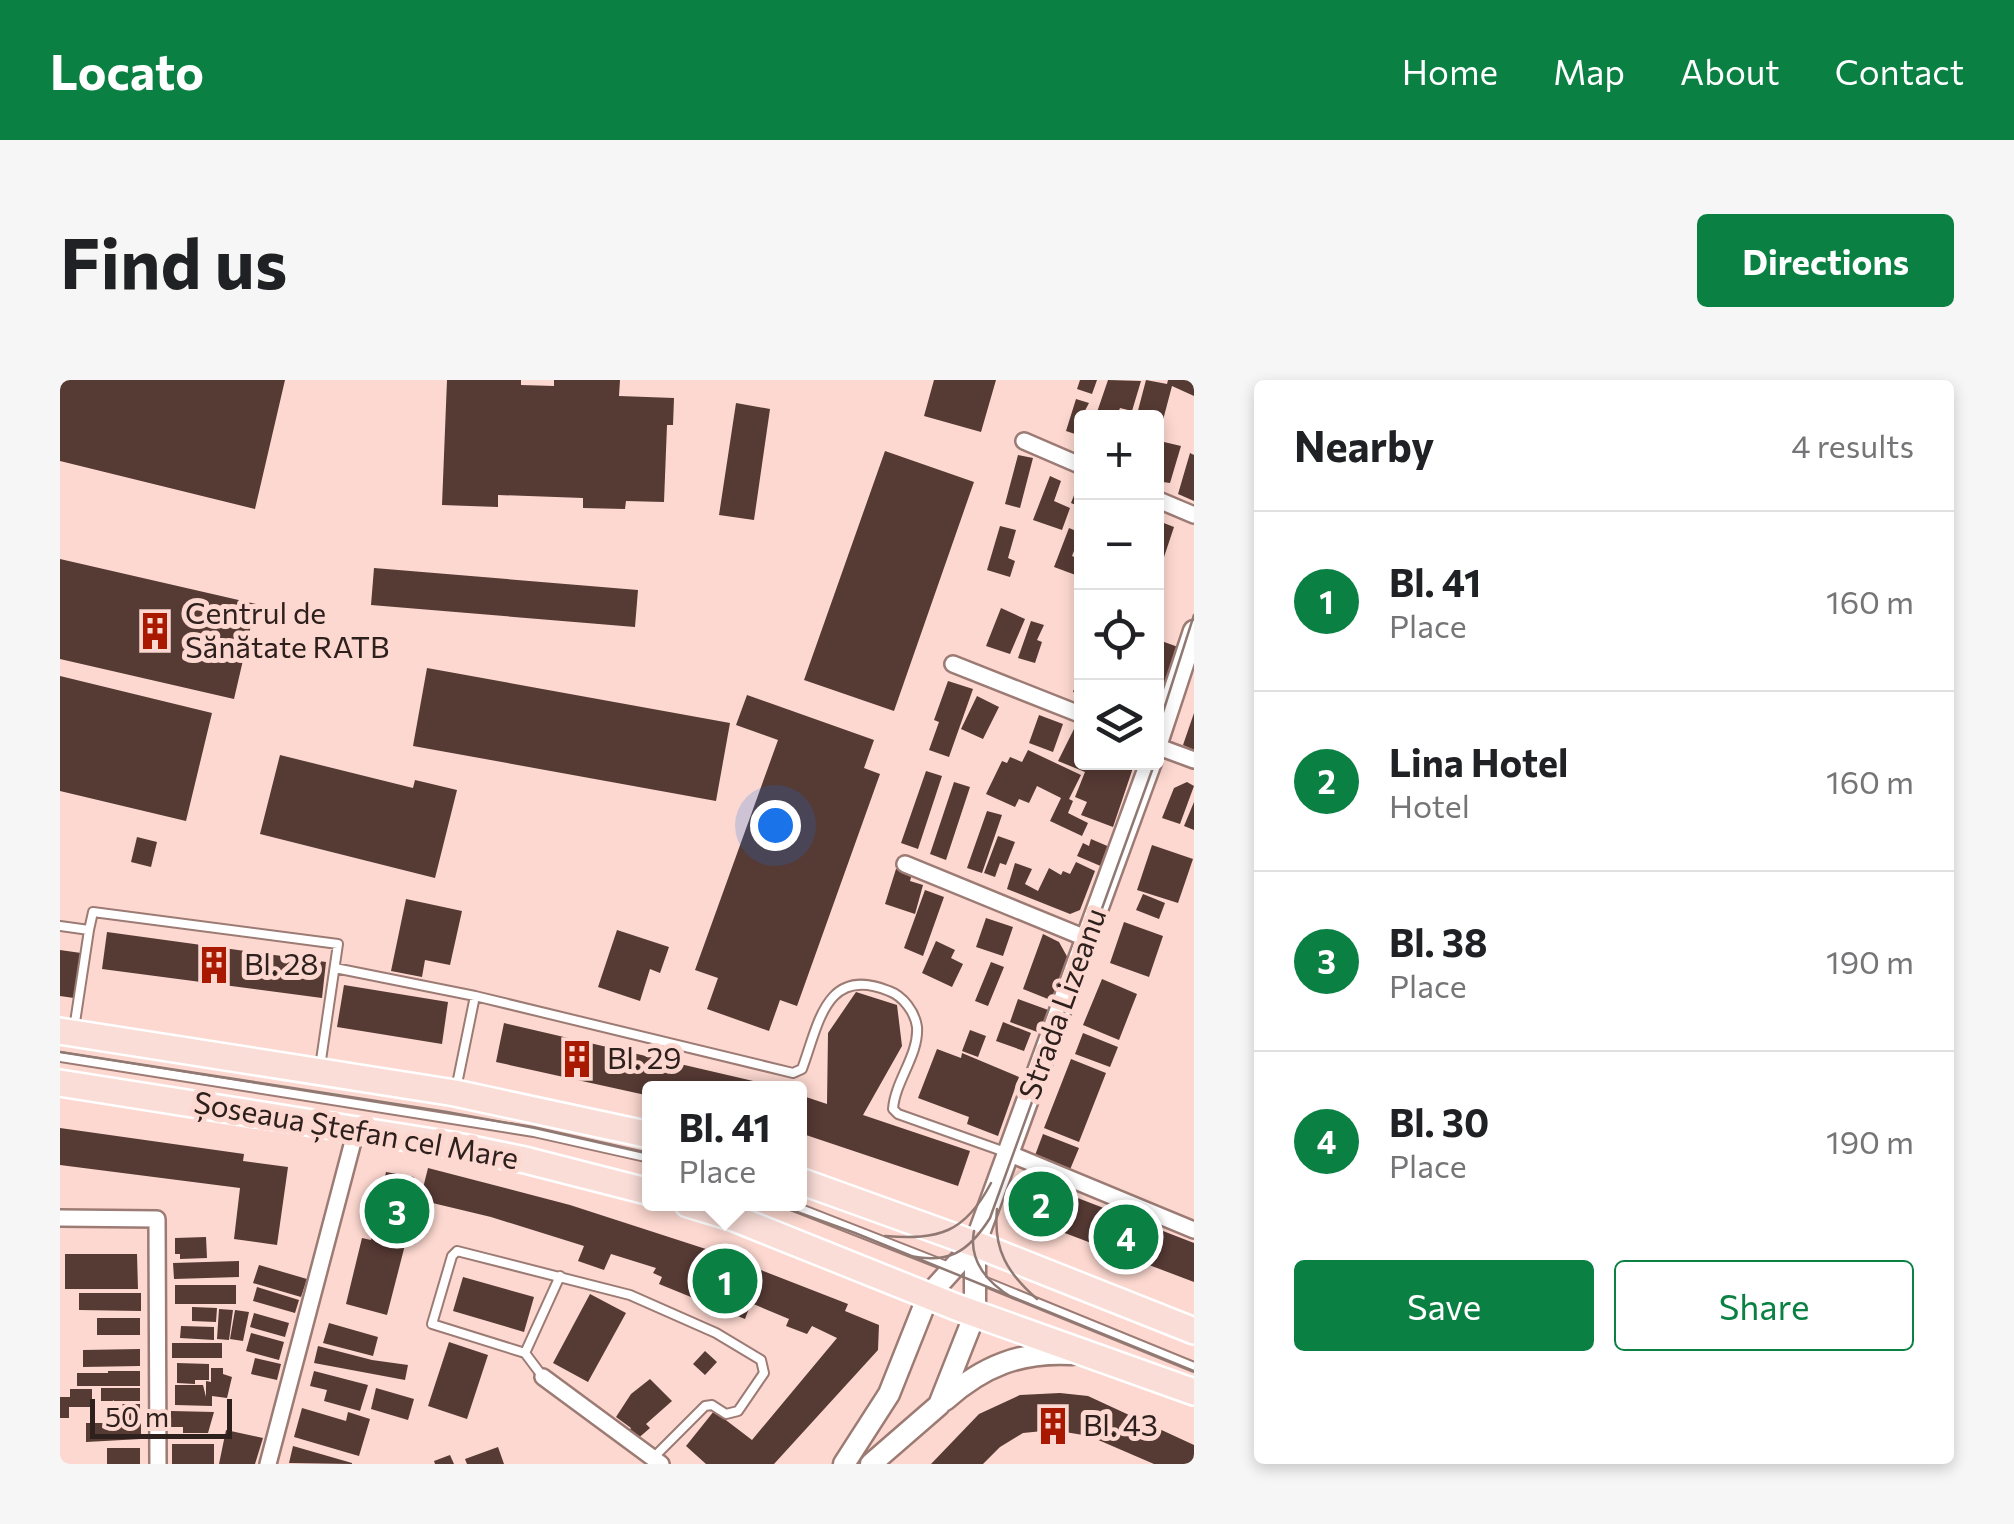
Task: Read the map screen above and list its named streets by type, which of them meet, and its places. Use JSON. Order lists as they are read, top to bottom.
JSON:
{
  "streets": {
    "main road": ["Șoseaua Ștefan cel Mare"],
    "street": ["Strada Lizeanu"]
  },
  "places": {
    "building": [
      "Centrul de Sănătate RATB",
      "Bl. 28",
      "Bl. 29",
      "Bl. 43"
    ]
  },
  "scale_bar": "50 m",
  "page": {
    "header": "Locato",
    "nav": [
      "Home",
      "Map",
      "About",
      "Contact"
    ],
    "buttons": [
      "Directions",
      ["Save", "Share"]
    ],
    "title": "Find us",
    "heading": ["Nearby", "4 results"],
    "map_buttons": ["+", "−"],
    "list": [
      {
        "mark": "1",
        "name": "Bl. 41",
        "note": "Place",
        "value": "160 m"
      },
      {
        "mark": "2",
        "name": "Lina Hotel",
        "note": "Hotel",
        "value": "160 m"
      },
      {
        "mark": "3",
        "name": "Bl. 38",
        "note": "Place",
        "value": "190 m"
      },
      {
        "mark": "4",
        "name": "Bl. 30",
        "note": "Place",
        "value": "190 m"
      }
    ],
    "popup": ["Bl. 41", "Place"],
    "pins": [
      "2",
      "3",
      "4",
      "1"
    ],
    "scale": "50 m"
  }
}
